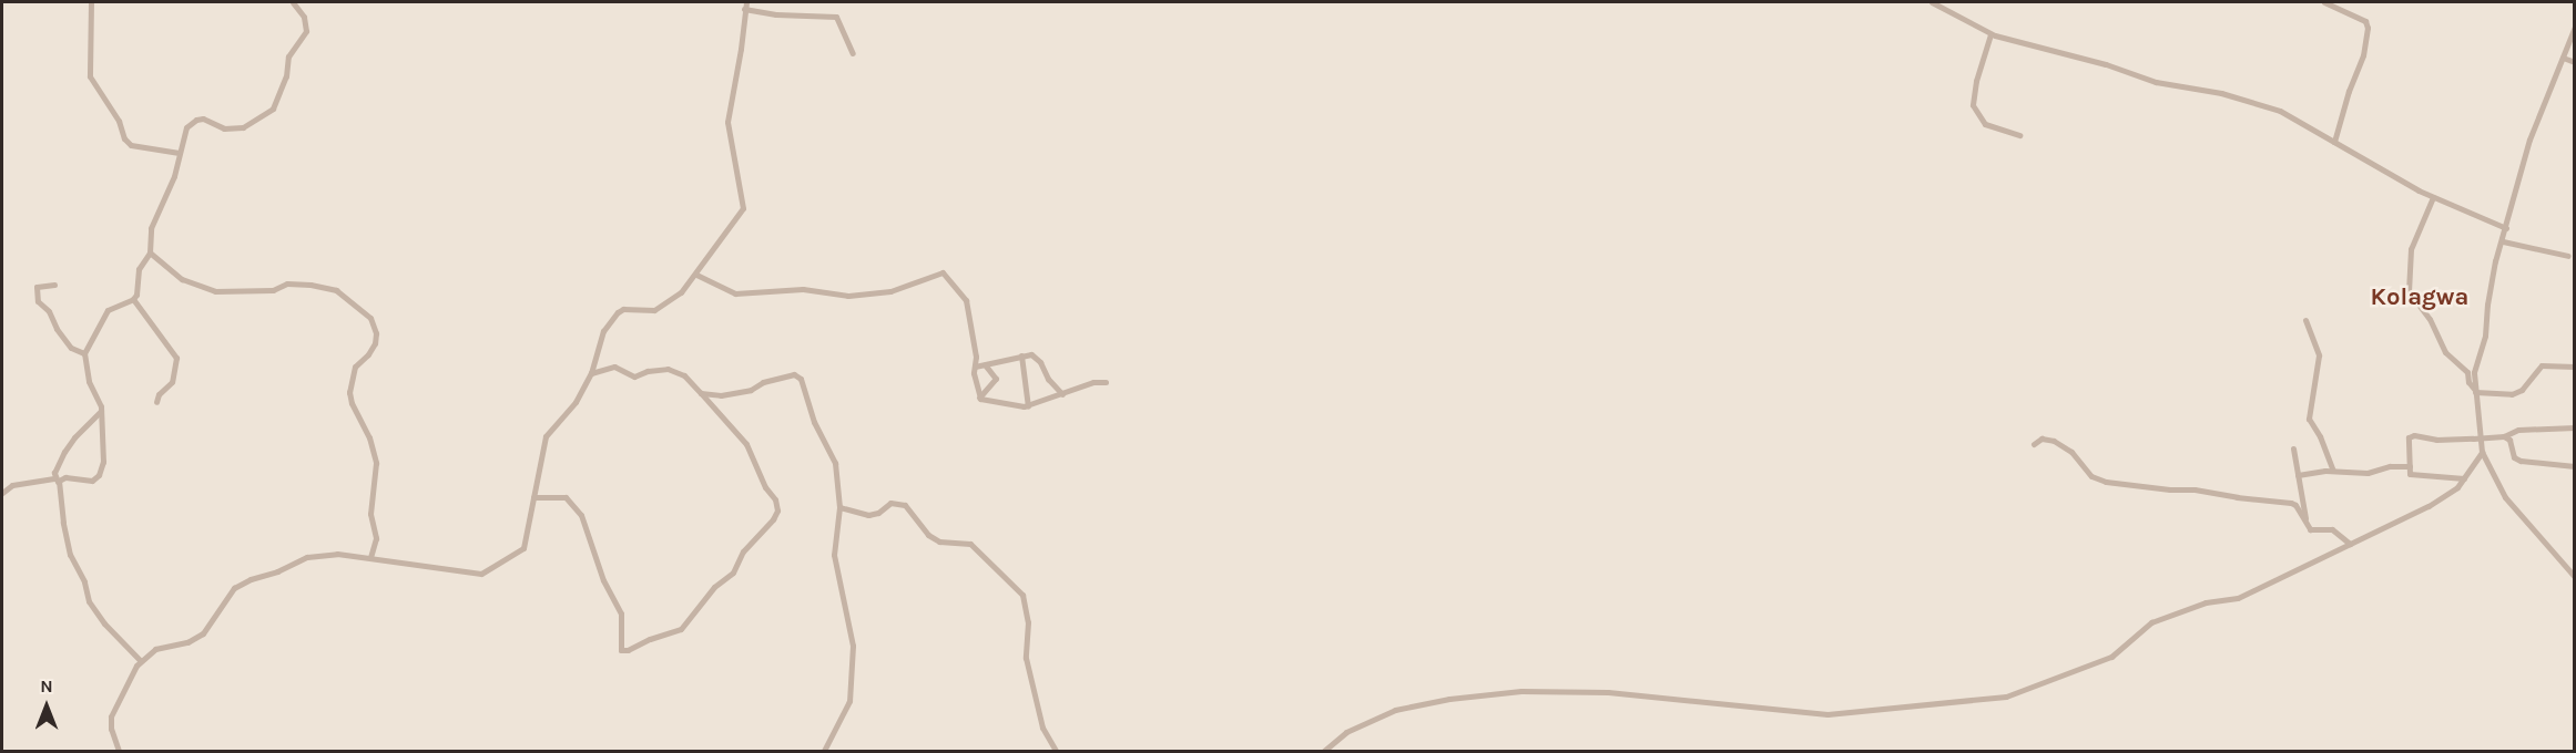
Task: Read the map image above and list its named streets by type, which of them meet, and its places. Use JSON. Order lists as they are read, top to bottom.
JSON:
{
  "districts": ["Kolagwa"],
  "north": "top"
}
